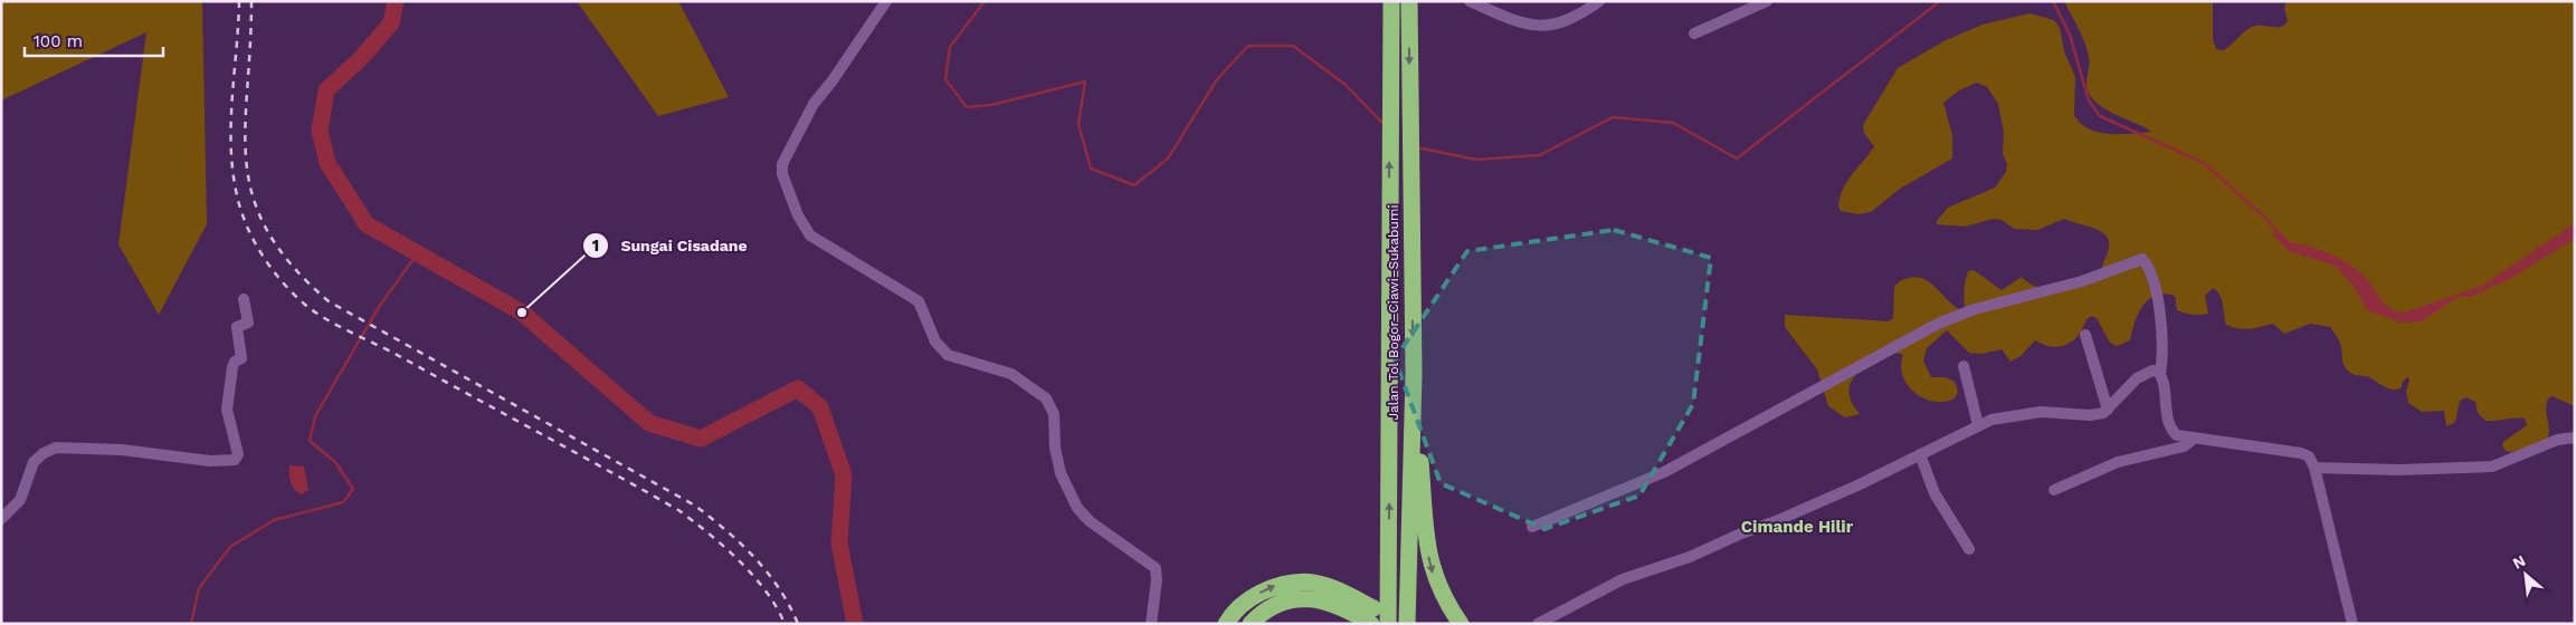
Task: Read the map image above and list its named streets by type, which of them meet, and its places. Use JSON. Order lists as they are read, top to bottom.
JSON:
{
  "streets": {
    "highway": ["Jalan Tol Bogor–Ciawi–Sukabumi"]
  },
  "districts": ["Cimande Hilir"],
  "places": ["Sungai Cisadane"],
  "scale_bar": "100 m",
  "north": "top left"
}
